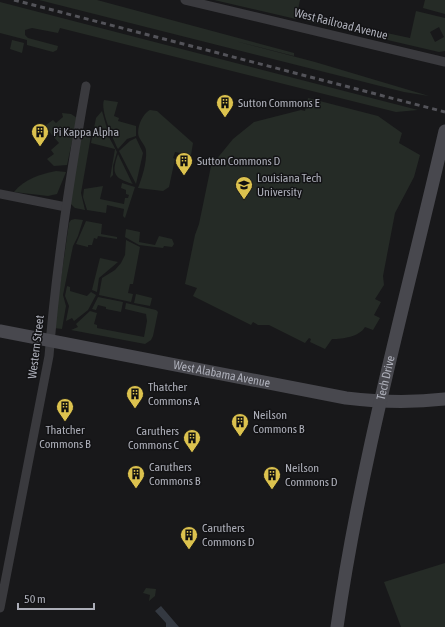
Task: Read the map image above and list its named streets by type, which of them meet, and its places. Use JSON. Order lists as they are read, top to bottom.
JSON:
{
  "streets": {
    "main road": ["West Alabama Avenue", "Tech Drive"],
    "street": ["West Railroad Avenue", "Western Street"]
  },
  "crossings": [
    ["Western Street", "West Alabama Avenue"],
    ["West Alabama Avenue", "Tech Drive"]
  ],
  "places": {
    "building": [
      "Sutton Commons E",
      "Pi Kappa Alpha",
      "Sutton Commons D",
      "Thatcher Commons A",
      "Thatcher Commons B",
      "Neilson Commons B",
      "Caruthers Commons C",
      "Caruthers Commons B",
      "Neilson Commons D",
      "Caruthers Commons D"
    ],
    "school or university": ["Louisiana Tech University"]
  },
  "scale_bar": "50 m"
}
